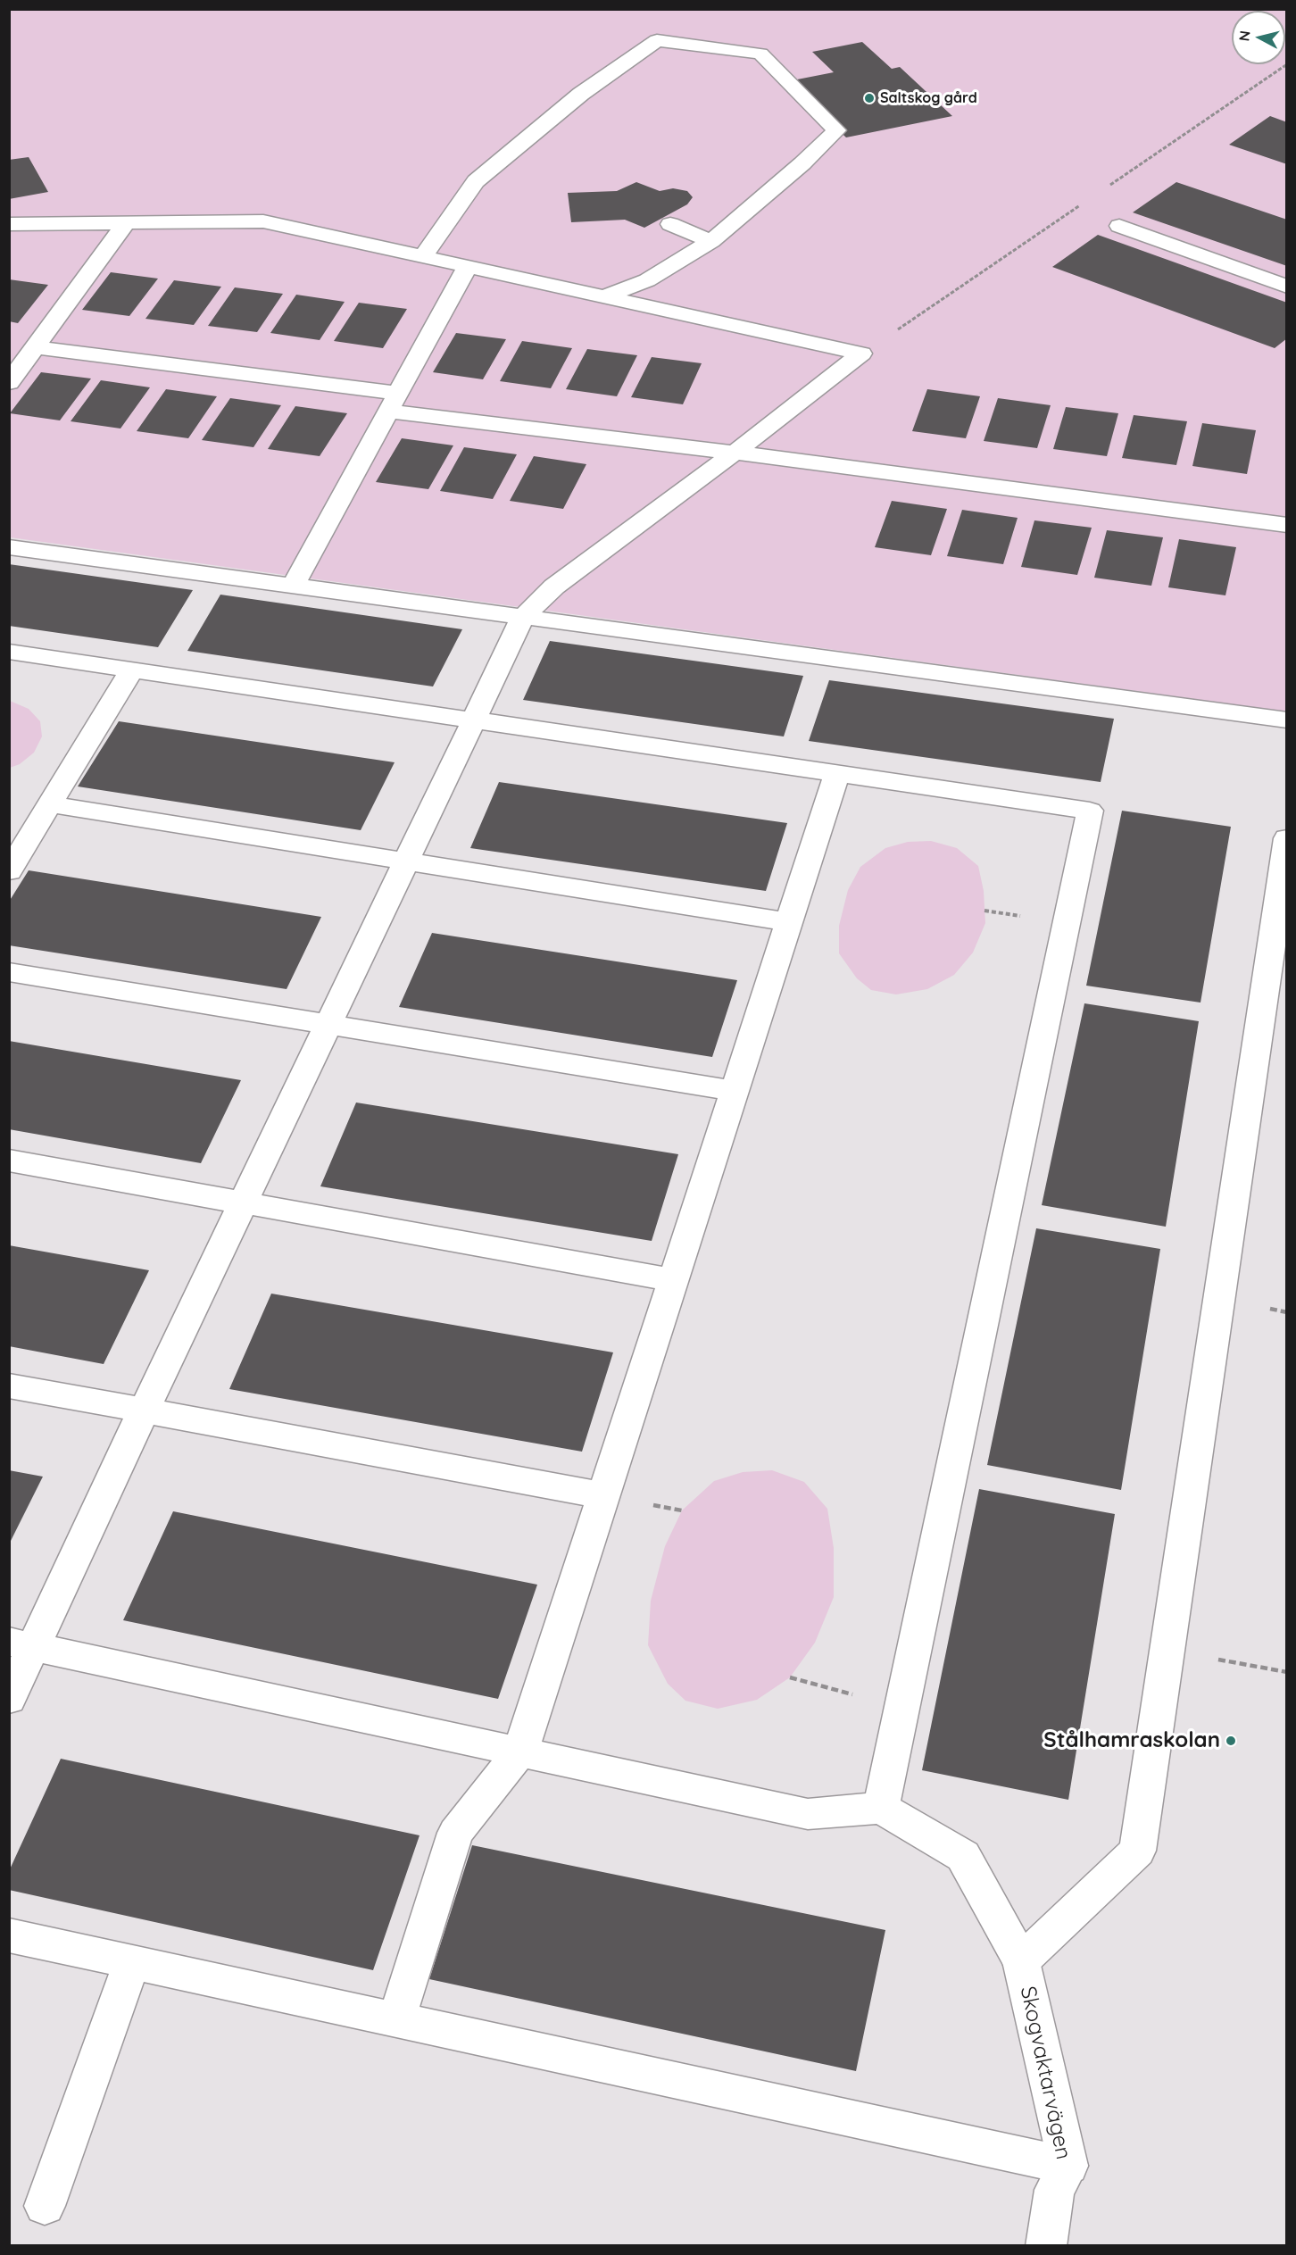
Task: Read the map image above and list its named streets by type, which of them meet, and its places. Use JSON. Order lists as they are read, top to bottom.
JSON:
{
  "streets": {
    "street": ["Skogvaktarvägen"]
  },
  "places": ["Saltskog gård", "Stålhamraskolan"],
  "north": "left"
}
